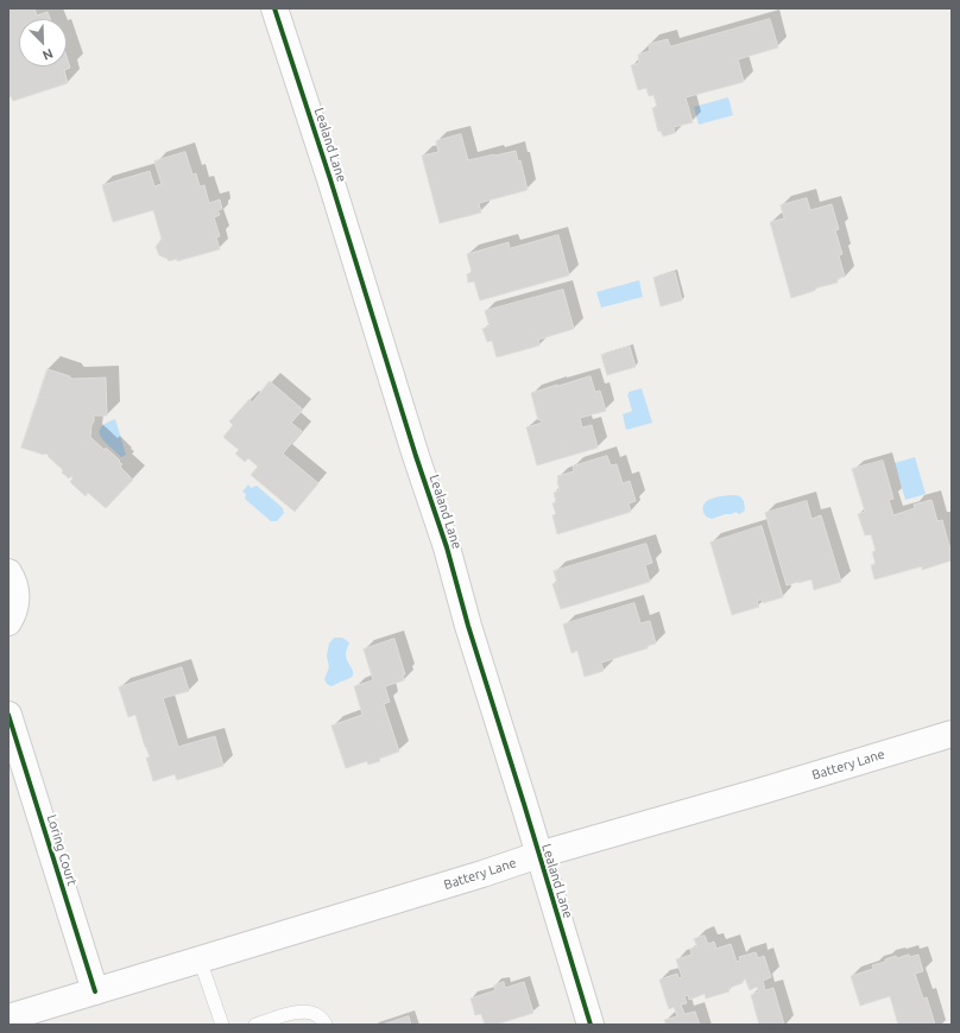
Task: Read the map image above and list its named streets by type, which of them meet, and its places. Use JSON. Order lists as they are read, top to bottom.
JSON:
{
  "streets": {
    "street": ["Lealand Lane", "Battery Lane", "Loring Court"]
  },
  "crossings": [
    ["Lealand Lane", "Battery Lane"],
    ["Battery Lane", "Loring Court"]
  ],
  "north": "bottom right"
}
